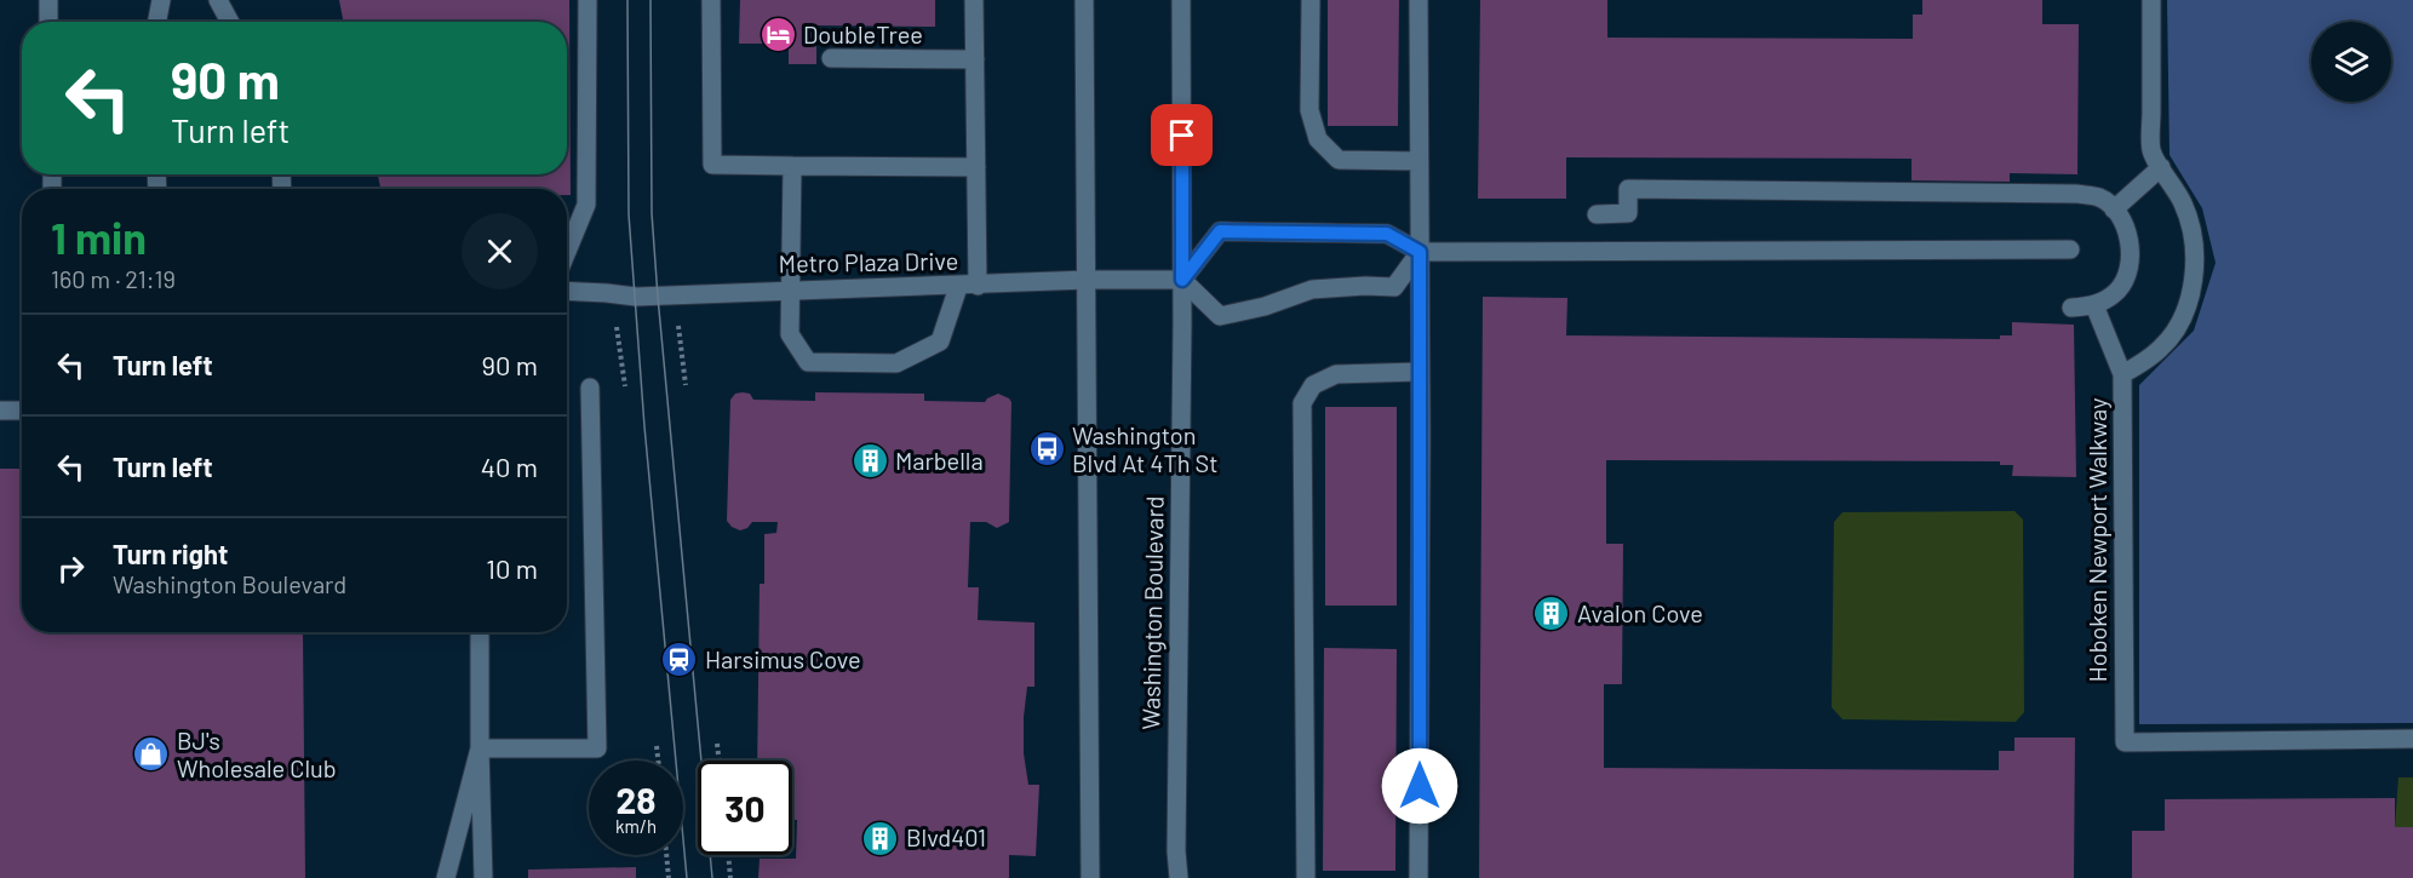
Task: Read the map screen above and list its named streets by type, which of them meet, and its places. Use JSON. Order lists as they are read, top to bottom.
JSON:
{
  "streets": {
    "street": ["Metro Plaza Drive", "Hoboken Newport Walkway", "Washington Boulevard"]
  },
  "crossings": [
    ["Metro Plaza Drive", "Washington Boulevard"]
  ],
  "places": {
    "hotel": ["DoubleTree"],
    "bus stop": ["Washington Blvd At 4Th St"],
    "building": ["Marbella", "Avalon Cove", "Blvd401"],
    "station": ["Harsimus Cove"],
    "shop": ["BJ's Wholesale Club"]
  },
  "page": {
    "turn": ["90 m", "Turn left"],
    "heading": ["1 min", "160 m · 21:19"],
    "list": [
      {
        "name": "Turn left",
        "value": "90 m"
      },
      {
        "name": "Turn left",
        "value": "40 m"
      },
      {
        "name": "Turn right",
        "note": "Washington Boulevard",
        "value": "10 m"
      }
    ],
    "speed": "28 km/h",
    "limit": "30"
  }
}
